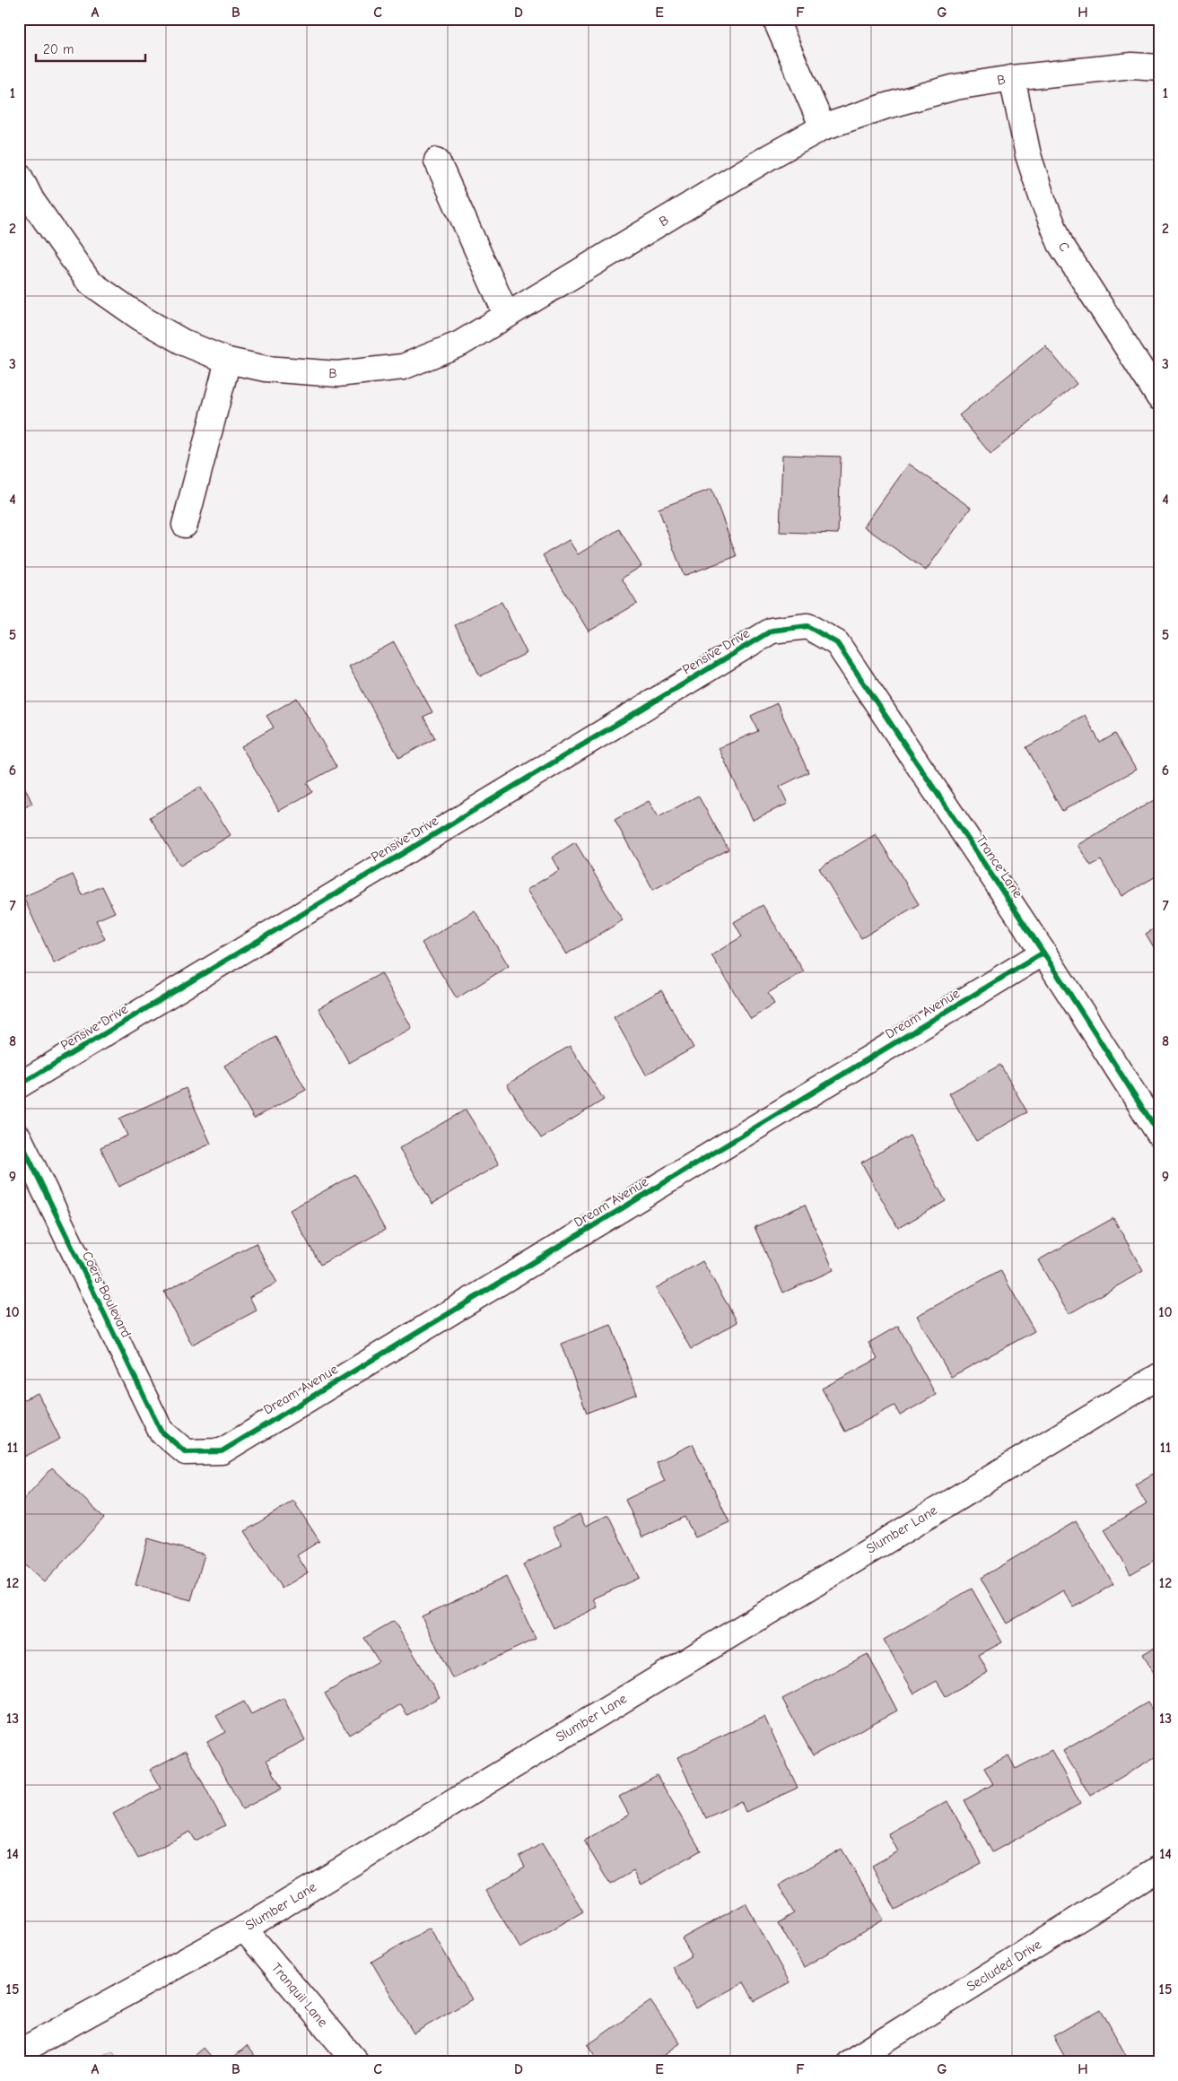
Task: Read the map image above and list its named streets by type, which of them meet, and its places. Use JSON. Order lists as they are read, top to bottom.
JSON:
{
  "streets": {
    "street": [
      "B",
      "C",
      "Pensive Drive",
      "Trance Lane",
      "Dream Avenue",
      "Coers Boulevard",
      "Slumber Lane",
      "Secluded Drive",
      "Tranquil Lane"
    ]
  },
  "crossings": [
    ["B", "C"],
    ["Pensive Drive", "Trance Lane"],
    ["Trance Lane", "Dream Avenue"],
    ["Dream Avenue", "Coers Boulevard"],
    ["Slumber Lane", "Tranquil Lane"]
  ],
  "scale_bar": "20 m",
  "grid": {
    "columns": [
      "A",
      "B",
      "C",
      "D",
      "E",
      "F",
      "G",
      "H"
    ],
    "rows": [
      "1",
      "2",
      "3",
      "4",
      "5",
      "6",
      "7",
      "8",
      "9",
      "10",
      "11",
      "12",
      "13",
      "14",
      "15"
    ]
  }
}
